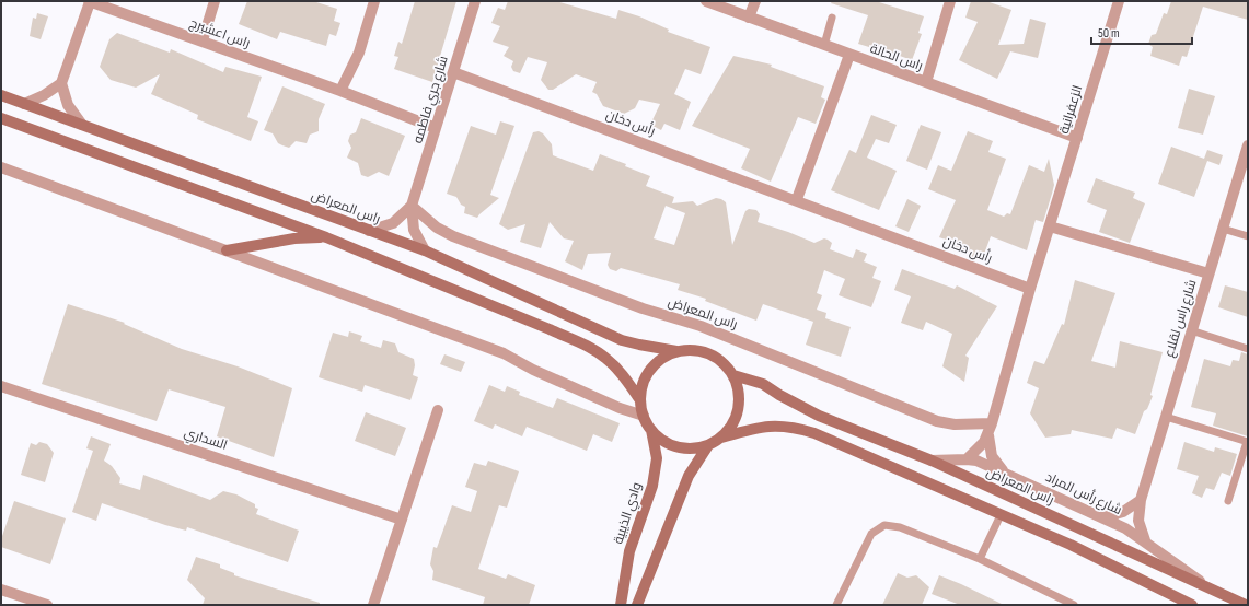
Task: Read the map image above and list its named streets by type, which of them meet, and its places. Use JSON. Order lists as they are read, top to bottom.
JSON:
{
  "streets": {
    "street": [
      "راس اعشيرج",
      "راس الحالة",
      "شارع جري فاطمه",
      "الزعفرانية",
      "رأس دخان",
      "راس المعراض",
      "شارع راس لقلاع",
      "السداري",
      "شارع رأس المراد",
      "وادي الذيبية"
    ]
  },
  "crossings": [
    ["راس اعشيرج", "شارع جري فاطمه"],
    ["راس الحالة", "الزعفرانية"],
    ["شارع جري فاطمه", "رأس دخان"],
    ["شارع جري فاطمه", "راس المعراض"],
    ["الزعفرانية", "رأس دخان"],
    ["الزعفرانية", "راس المعراض"],
    ["الزعفرانية", "شارع رأس المراد"],
    ["راس المعراض", "شارع رأس المراد"],
    ["راس المعراض", "وادي الذيبية"],
    ["شارع راس لقلاع", "شارع رأس المراد"]
  ],
  "scale_bar": "50 m"
}
